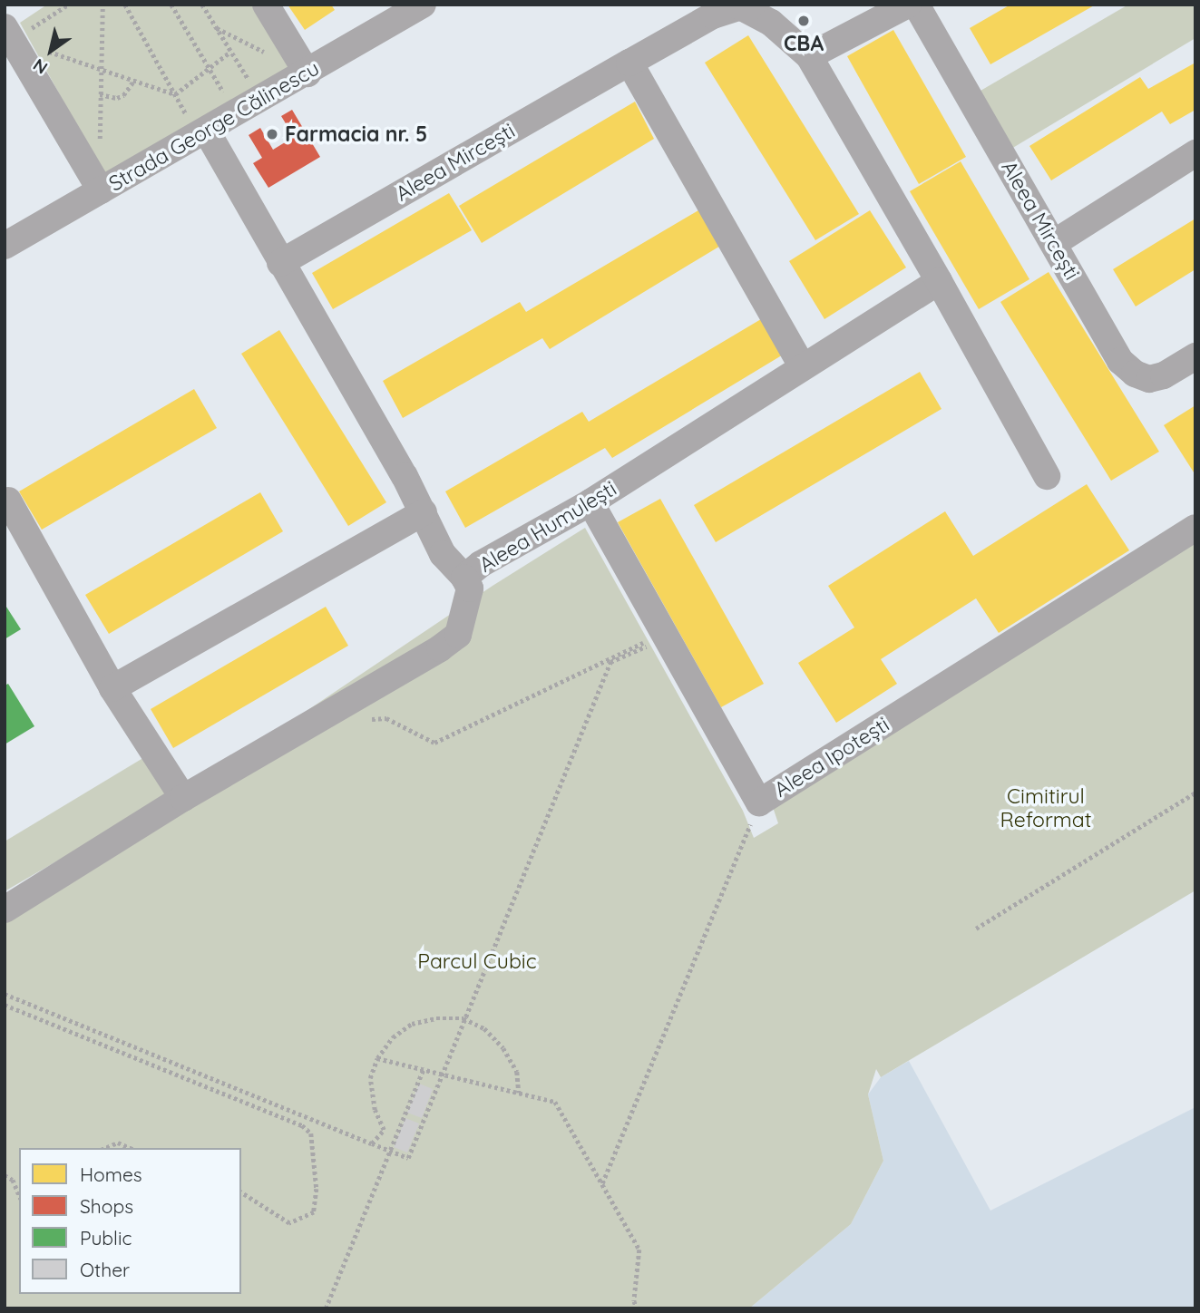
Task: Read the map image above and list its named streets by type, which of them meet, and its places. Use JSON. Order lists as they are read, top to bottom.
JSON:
{
  "streets": {
    "street": [
      "Strada George Călinescu",
      "Aleea Mircești",
      "Aleea Humulești",
      "Aleea Ipotești"
    ]
  },
  "crossings": [
    ["Strada George Călinescu", "Aleea Humulești"],
    ["Aleea Mircești", "Aleea Humulești"],
    ["Aleea Humulești", "Aleea Ipotești"]
  ],
  "parks": ["Cimitirul Reformat", "Parcul Cubic"],
  "places": ["CBA", "Farmacia nr. 5"],
  "legend": [
    "Homes",
    "Shops",
    "Public",
    "Other"
  ],
  "north": "bottom left"
}
